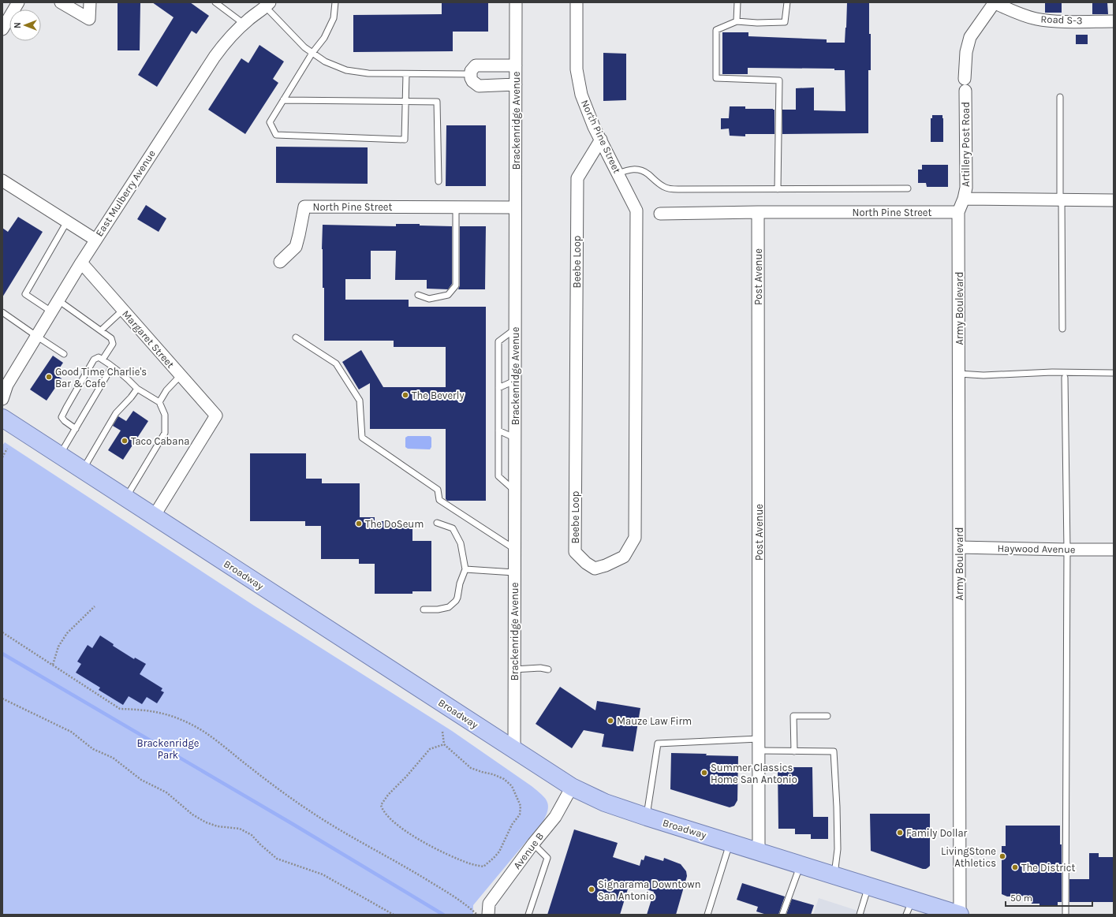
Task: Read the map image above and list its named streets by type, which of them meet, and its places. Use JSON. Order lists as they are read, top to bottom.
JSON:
{
  "streets": {
    "main road": ["Broadway"],
    "street": [
      "Road S-3",
      "Brackenridge Avenue",
      "North Pine Street",
      "Artillery Post Road",
      "East Mulberry Avenue",
      "Beebe Loop",
      "Post Avenue",
      "Army Boulevard",
      "Margaret Street",
      "Haywood Avenue",
      "Avenue B"
    ]
  },
  "crossings": [
    ["Road S-3", "Artillery Post Road"],
    ["Brackenridge Avenue", "North Pine Street"],
    ["Brackenridge Avenue", "Broadway"],
    ["North Pine Street", "Beebe Loop"],
    ["North Pine Street", "Post Avenue"],
    ["North Pine Street", "Army Boulevard"],
    ["East Mulberry Avenue", "Margaret Street"],
    ["Post Avenue", "Broadway"],
    ["Army Boulevard", "Haywood Avenue"],
    ["Army Boulevard", "Broadway"],
    ["Margaret Street", "Broadway"],
    ["Broadway", "Avenue B"]
  ],
  "parks": ["Brackenridge Park"],
  "places": [
    "Good Time Charlie's Bar & Cafe",
    "The Beverly",
    "Taco Cabana",
    "The DoSeum",
    "Mauze Law Firm",
    "Summer Classics Home San Antonio",
    "Family Dollar",
    "LivingStone Athletics",
    "The District",
    "Signarama Downtown San Antonio"
  ],
  "scale_bar": "50 m",
  "north": "left"
}
